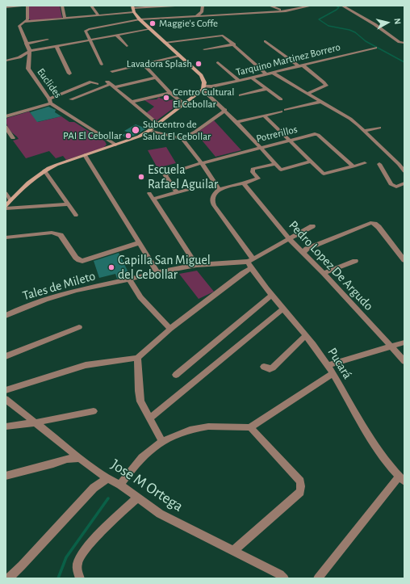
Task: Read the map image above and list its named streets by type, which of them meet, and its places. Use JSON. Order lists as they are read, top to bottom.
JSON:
{
  "streets": {
    "street": [
      "Tarquino Martinez Borrero",
      "Euclides",
      "Potrerillos",
      "Pedro Lopez De Argudo",
      "Tales de Mileto",
      "Pucará",
      "Jose M Ortega"
    ]
  },
  "crossings": [
    ["Tales de Mileto", "Pucará"]
  ],
  "places": [
    "Maggie's Coffe",
    "Lavadora Splash",
    "Centro Cultural El Cebollar",
    "Subcentro de Salud El Cebollar",
    "PAI El Cebollar",
    "Escuela Rafael Aguilar",
    "Capilla San Miguel del Cebollar"
  ],
  "north": "right"
}
